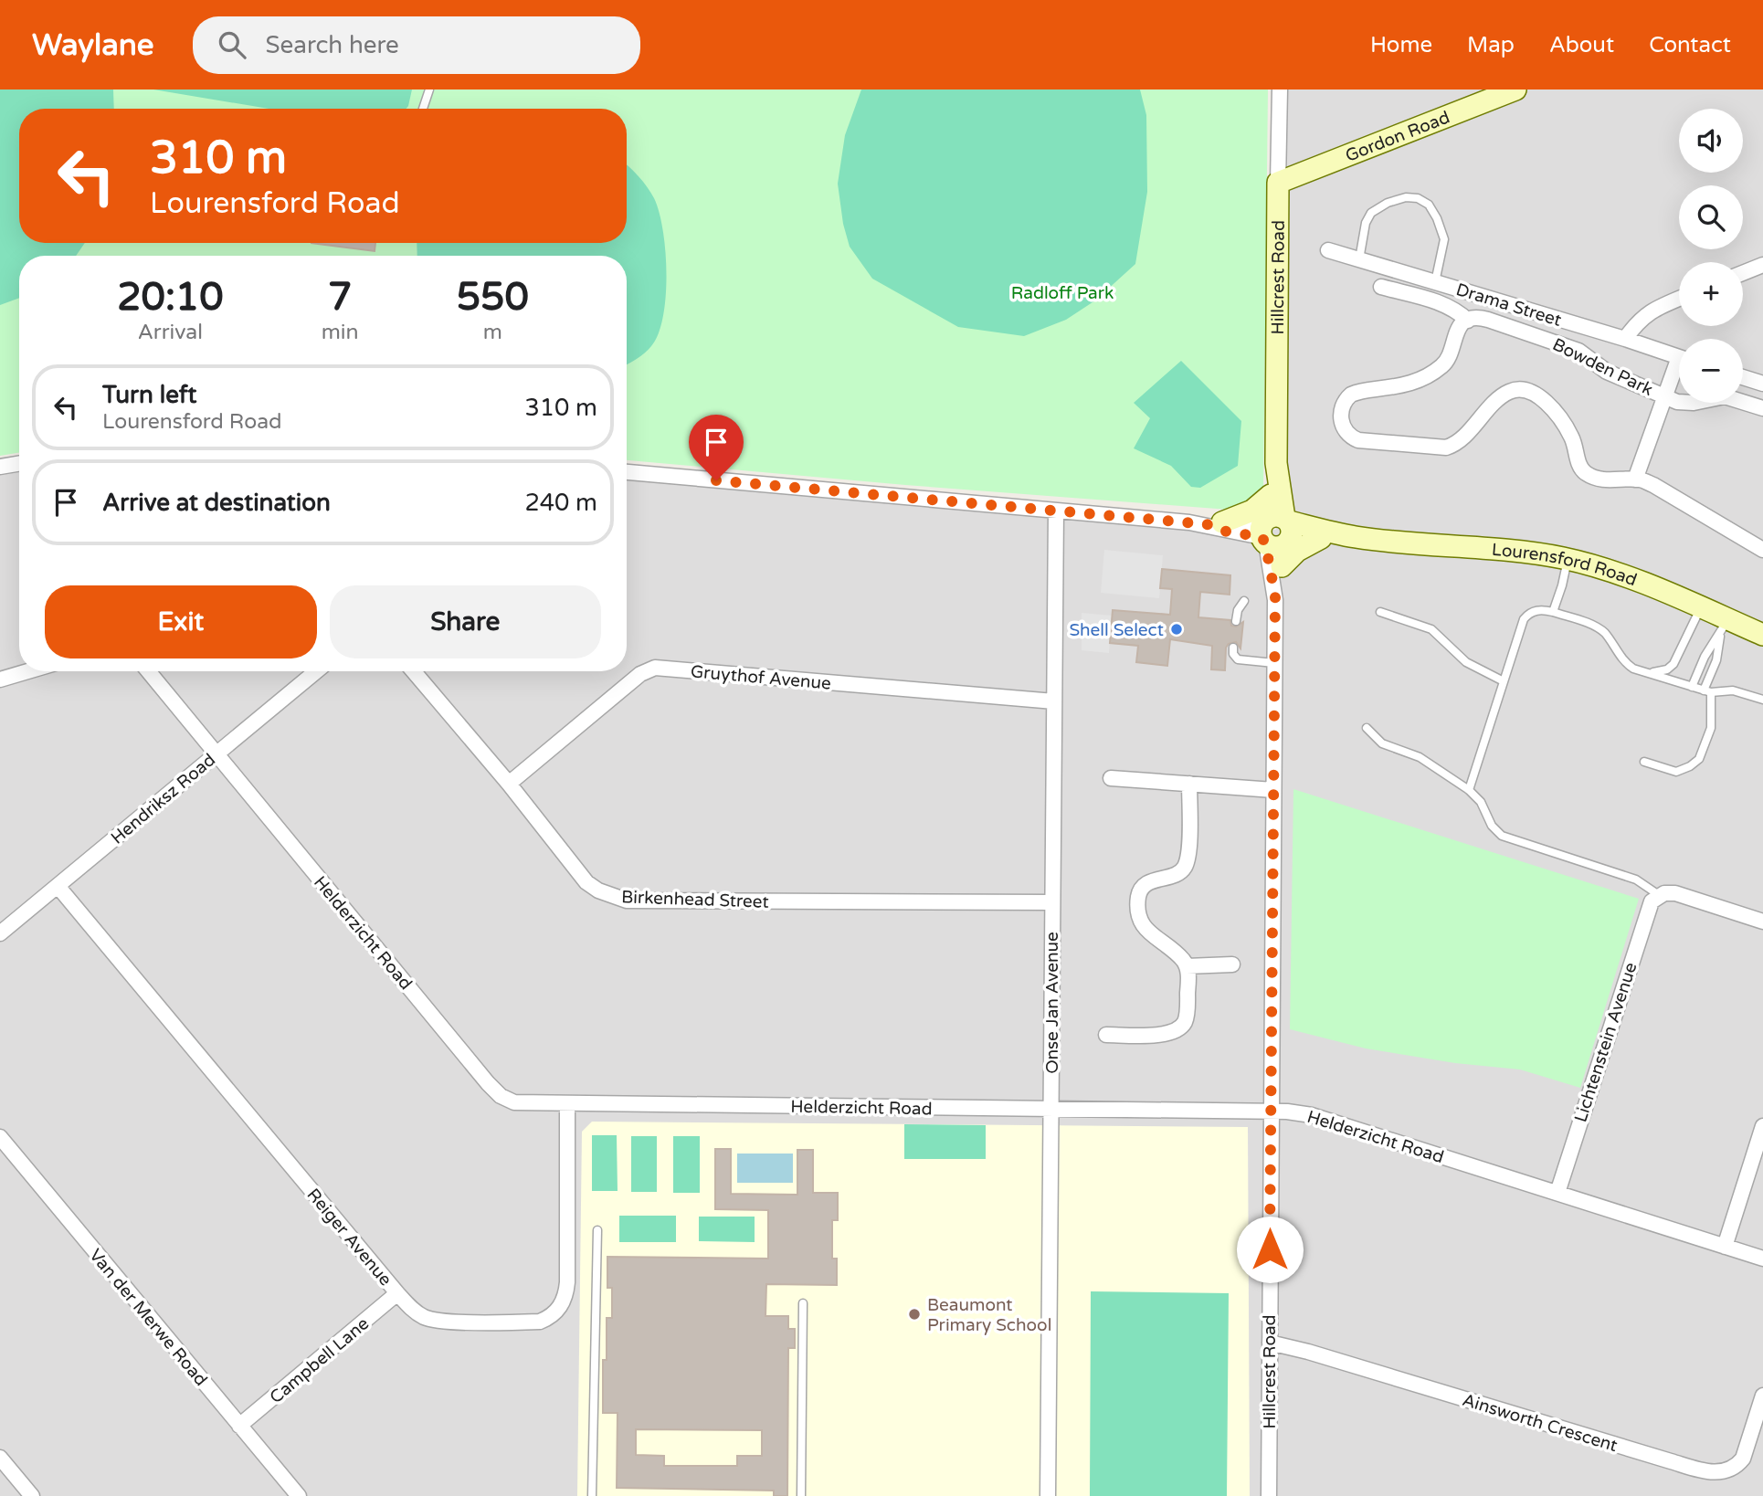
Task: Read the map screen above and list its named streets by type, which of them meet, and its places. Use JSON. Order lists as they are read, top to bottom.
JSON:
{
  "streets": {
    "street": [
      "Gordon Road",
      "Hillcrest Road",
      "Drama Street",
      "Bowden Park",
      "Lourensford Road",
      "Gruythof Avenue",
      "Hendriksz Road",
      "Birkenhead Street",
      "Helderzicht Road",
      "Onse Jan Avenue",
      "Lichtenstein Avenue",
      "Reiger Avenue",
      "Van der Merwe Road",
      "Campbell Lane",
      "Ainsworth Crescent"
    ]
  },
  "crossings": [
    ["Gordon Road", "Hillcrest Road"],
    ["Hillcrest Road", "Lourensford Road"],
    ["Hillcrest Road", "Helderzicht Road"],
    ["Hillcrest Road", "Ainsworth Crescent"],
    ["Lourensford Road", "Onse Jan Avenue"],
    ["Gruythof Avenue", "Birkenhead Street"],
    ["Gruythof Avenue", "Onse Jan Avenue"],
    ["Hendriksz Road", "Helderzicht Road"],
    ["Hendriksz Road", "Reiger Avenue"],
    ["Birkenhead Street", "Onse Jan Avenue"],
    ["Helderzicht Road", "Onse Jan Avenue"],
    ["Helderzicht Road", "Lichtenstein Avenue"],
    ["Helderzicht Road", "Reiger Avenue"],
    ["Reiger Avenue", "Campbell Lane"],
    ["Van der Merwe Road", "Campbell Lane"]
  ],
  "parks": ["Radloff Park"],
  "places": ["Shell Select", "Beaumont Primary School"],
  "page": {
    "header": "Waylane",
    "search": "Search here",
    "nav": [
      "Home",
      "Map",
      "About",
      "Contact"
    ],
    "map_buttons": ["+", "−"],
    "turn": ["310 m", "Lourensford Road"],
    "eta": [
      "20:10",
      "Arrival",
      "7",
      "min",
      "550",
      "m"
    ],
    "list": [
      {
        "name": "Turn left",
        "note": "Lourensford Road",
        "value": "310 m"
      },
      {
        "name": "Arrive at destination",
        "value": "240 m"
      }
    ],
    "buttons": ["Exit", "Share"]
  }
}
